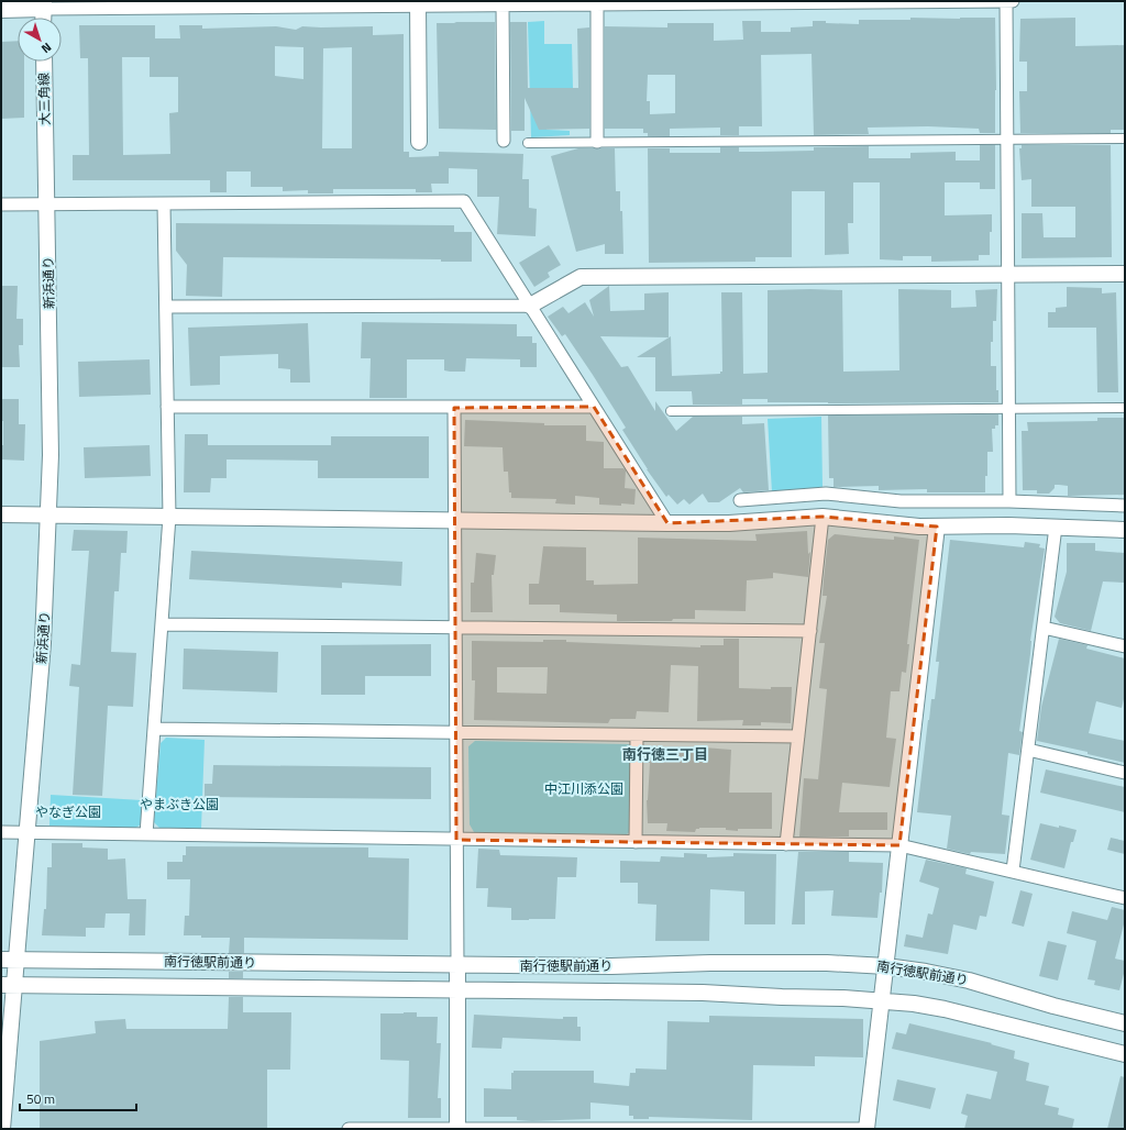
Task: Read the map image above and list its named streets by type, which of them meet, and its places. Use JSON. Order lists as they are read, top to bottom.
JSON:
{
  "streets": {
    "street": ["大三角線", "新浜通り", "南行徳駅前通り"]
  },
  "crossings": [
    ["大三角線", "新浜通り"],
    ["新浜通り", "南行徳駅前通り"]
  ],
  "districts": ["南行徳三丁目"],
  "parks": ["中江川添公園", "やまぶき公園", "やなぎ公園"],
  "scale_bar": "50 m",
  "north": "bottom right"
}
